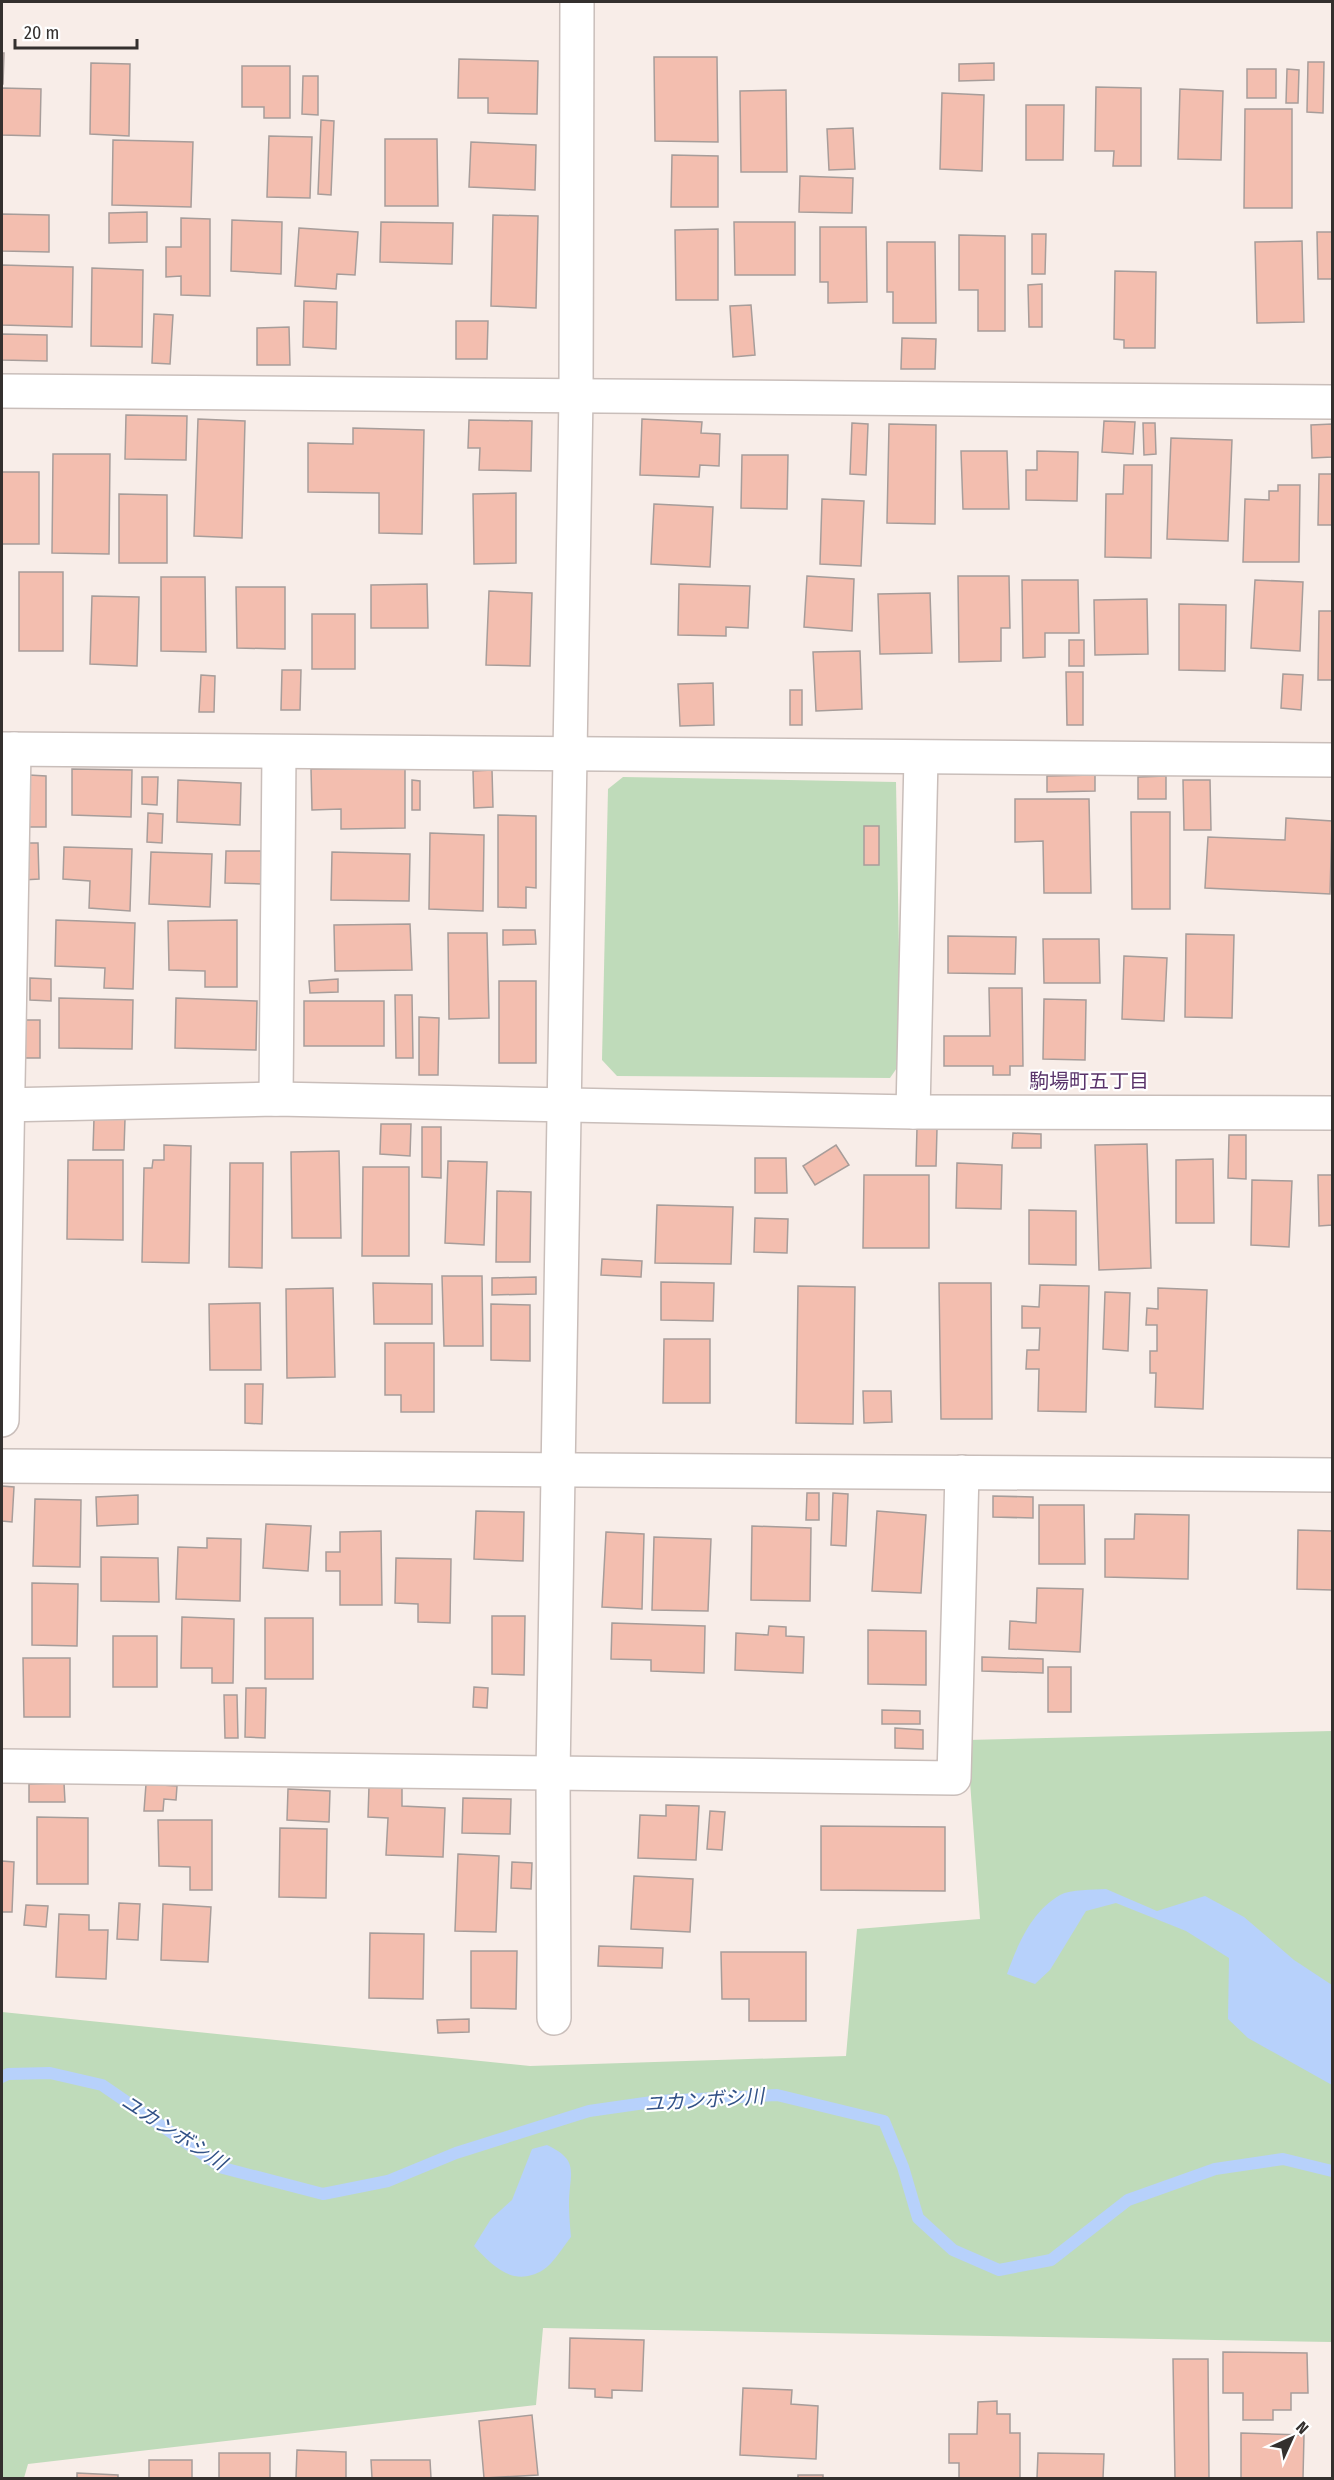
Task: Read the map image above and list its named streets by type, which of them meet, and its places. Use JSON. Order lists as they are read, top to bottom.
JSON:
{
  "districts": ["駒場町五丁目"],
  "water": ["ユカンボシ川"],
  "scale_bar": "20 m",
  "north": "top right"
}
